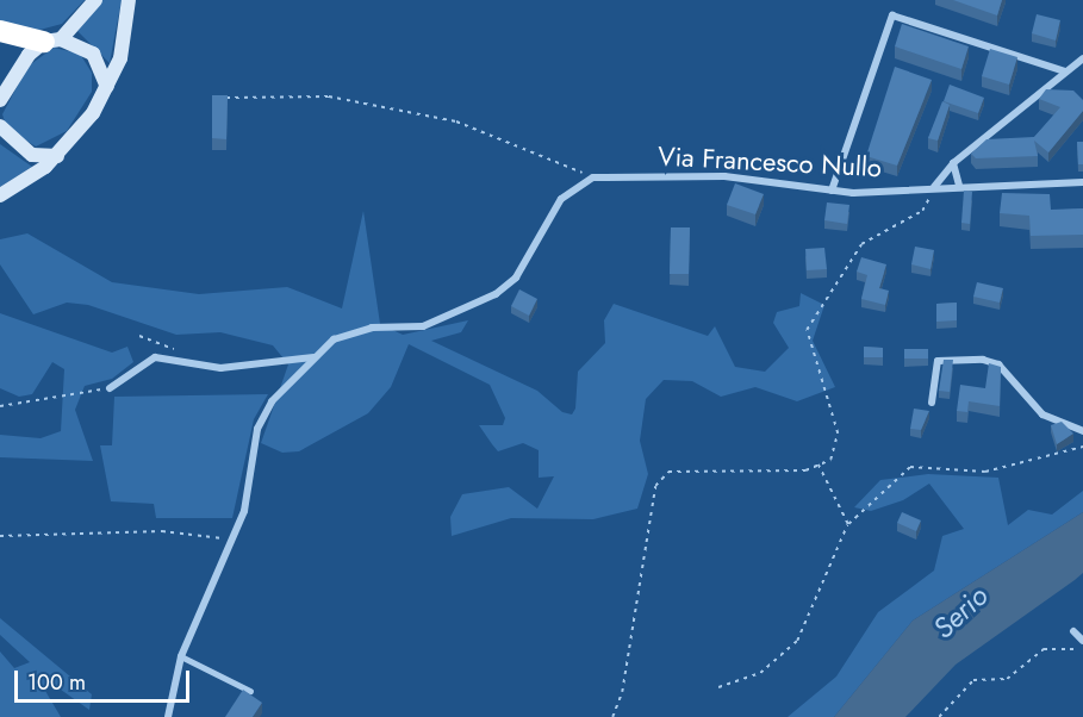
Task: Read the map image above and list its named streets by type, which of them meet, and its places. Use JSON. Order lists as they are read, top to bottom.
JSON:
{
  "streets": {
    "street": ["Via Francesco Nullo"]
  },
  "water": ["Serio"],
  "scale_bar": "100 m"
}
